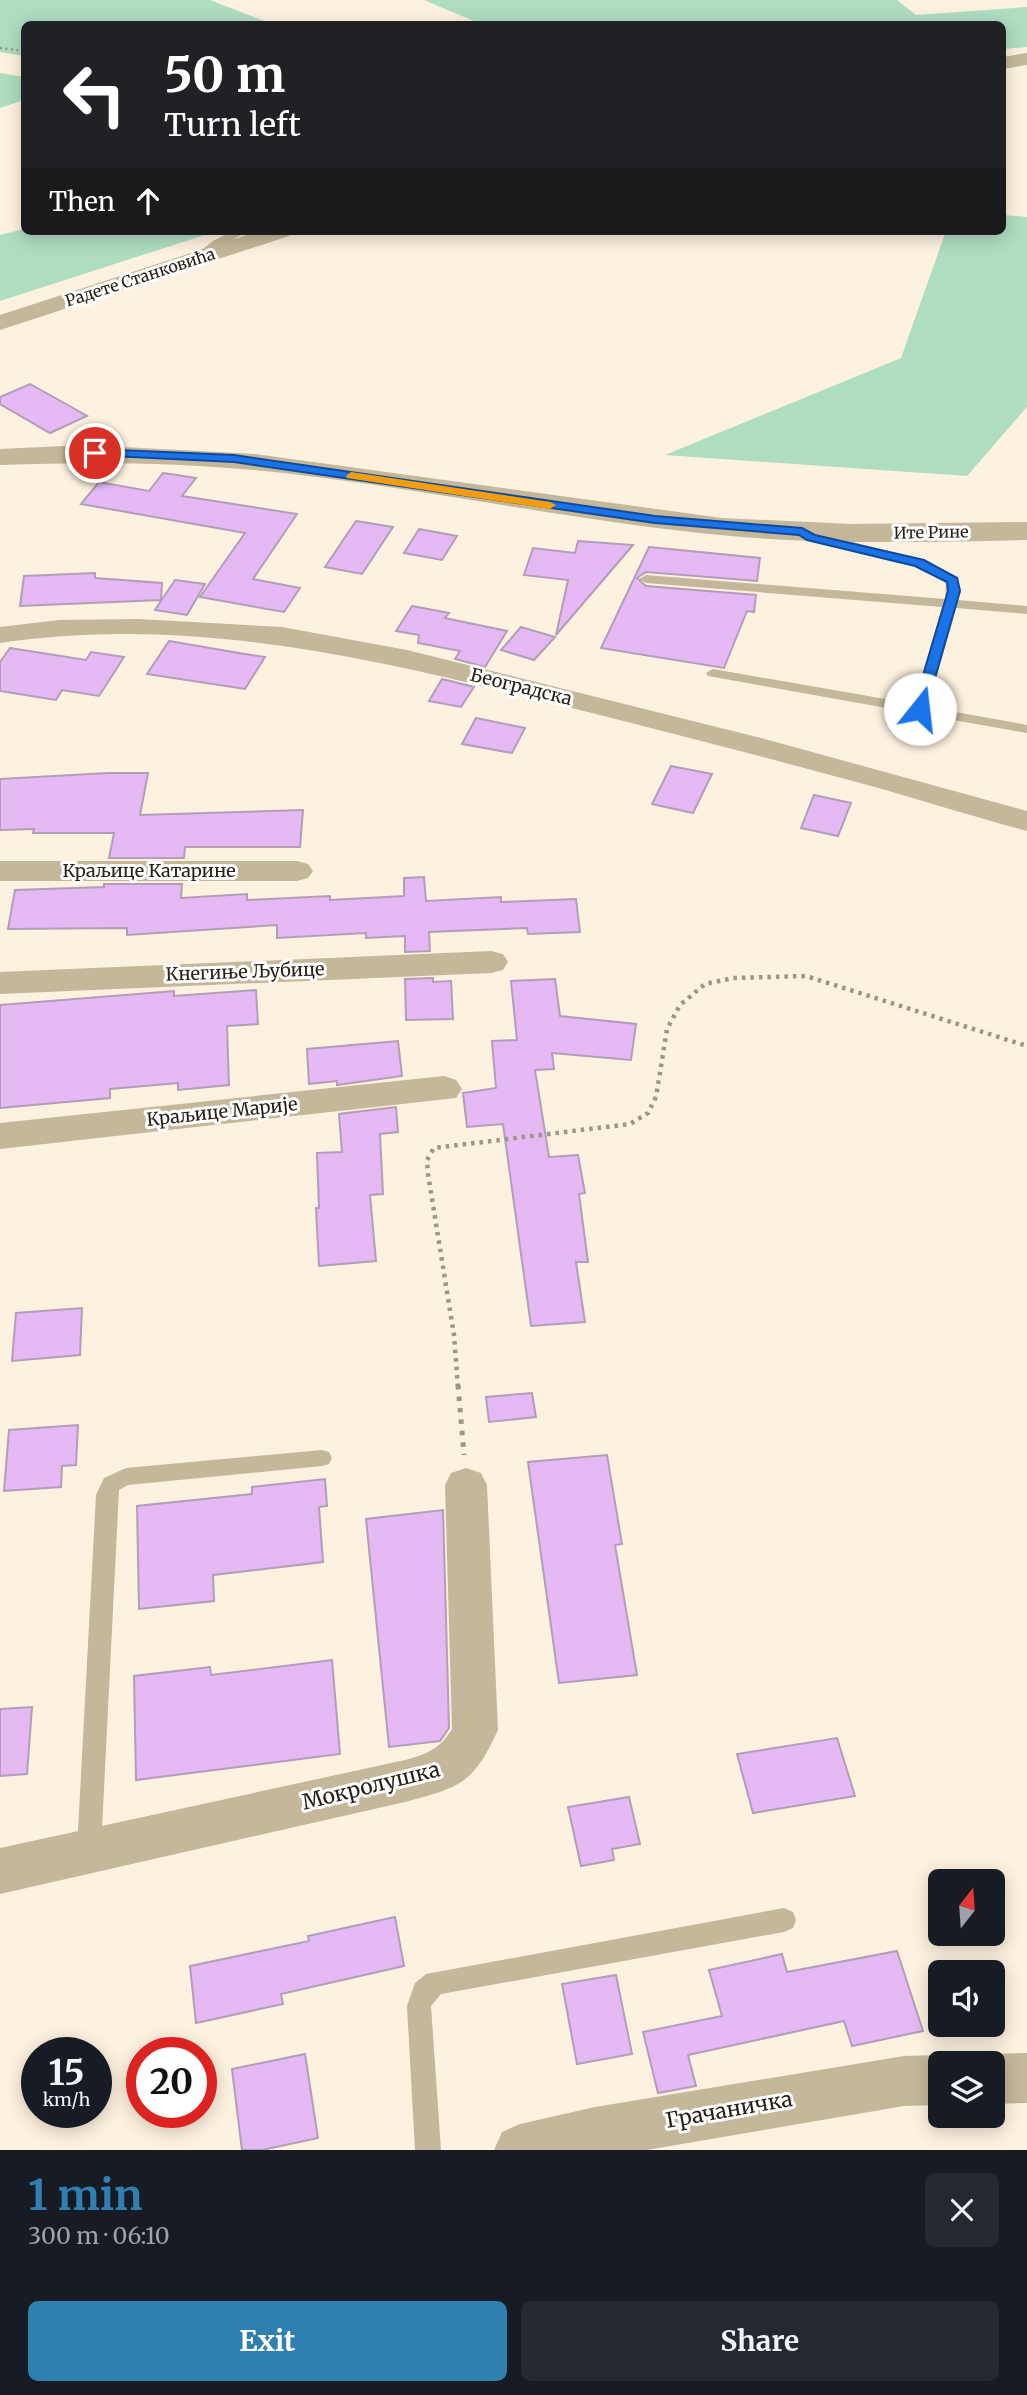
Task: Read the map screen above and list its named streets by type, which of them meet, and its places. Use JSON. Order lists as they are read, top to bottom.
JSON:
{
  "streets": {
    "street": [
      "Радете Станковића",
      "Ите Рине",
      "Београдска",
      "Краљице Катарине",
      "Кнегиње Љубице",
      "Краљице Марије",
      "Мокролушка",
      "Грачаничка"
    ]
  },
  "north": "top",
  "page": {
    "turn": ["50 m", "Turn left"],
    "then": "Then",
    "speed": "15 km/h",
    "limit": "20",
    "heading": ["1 min", "300 m · 06:10"],
    "buttons": ["Exit", "Share"]
  }
}
